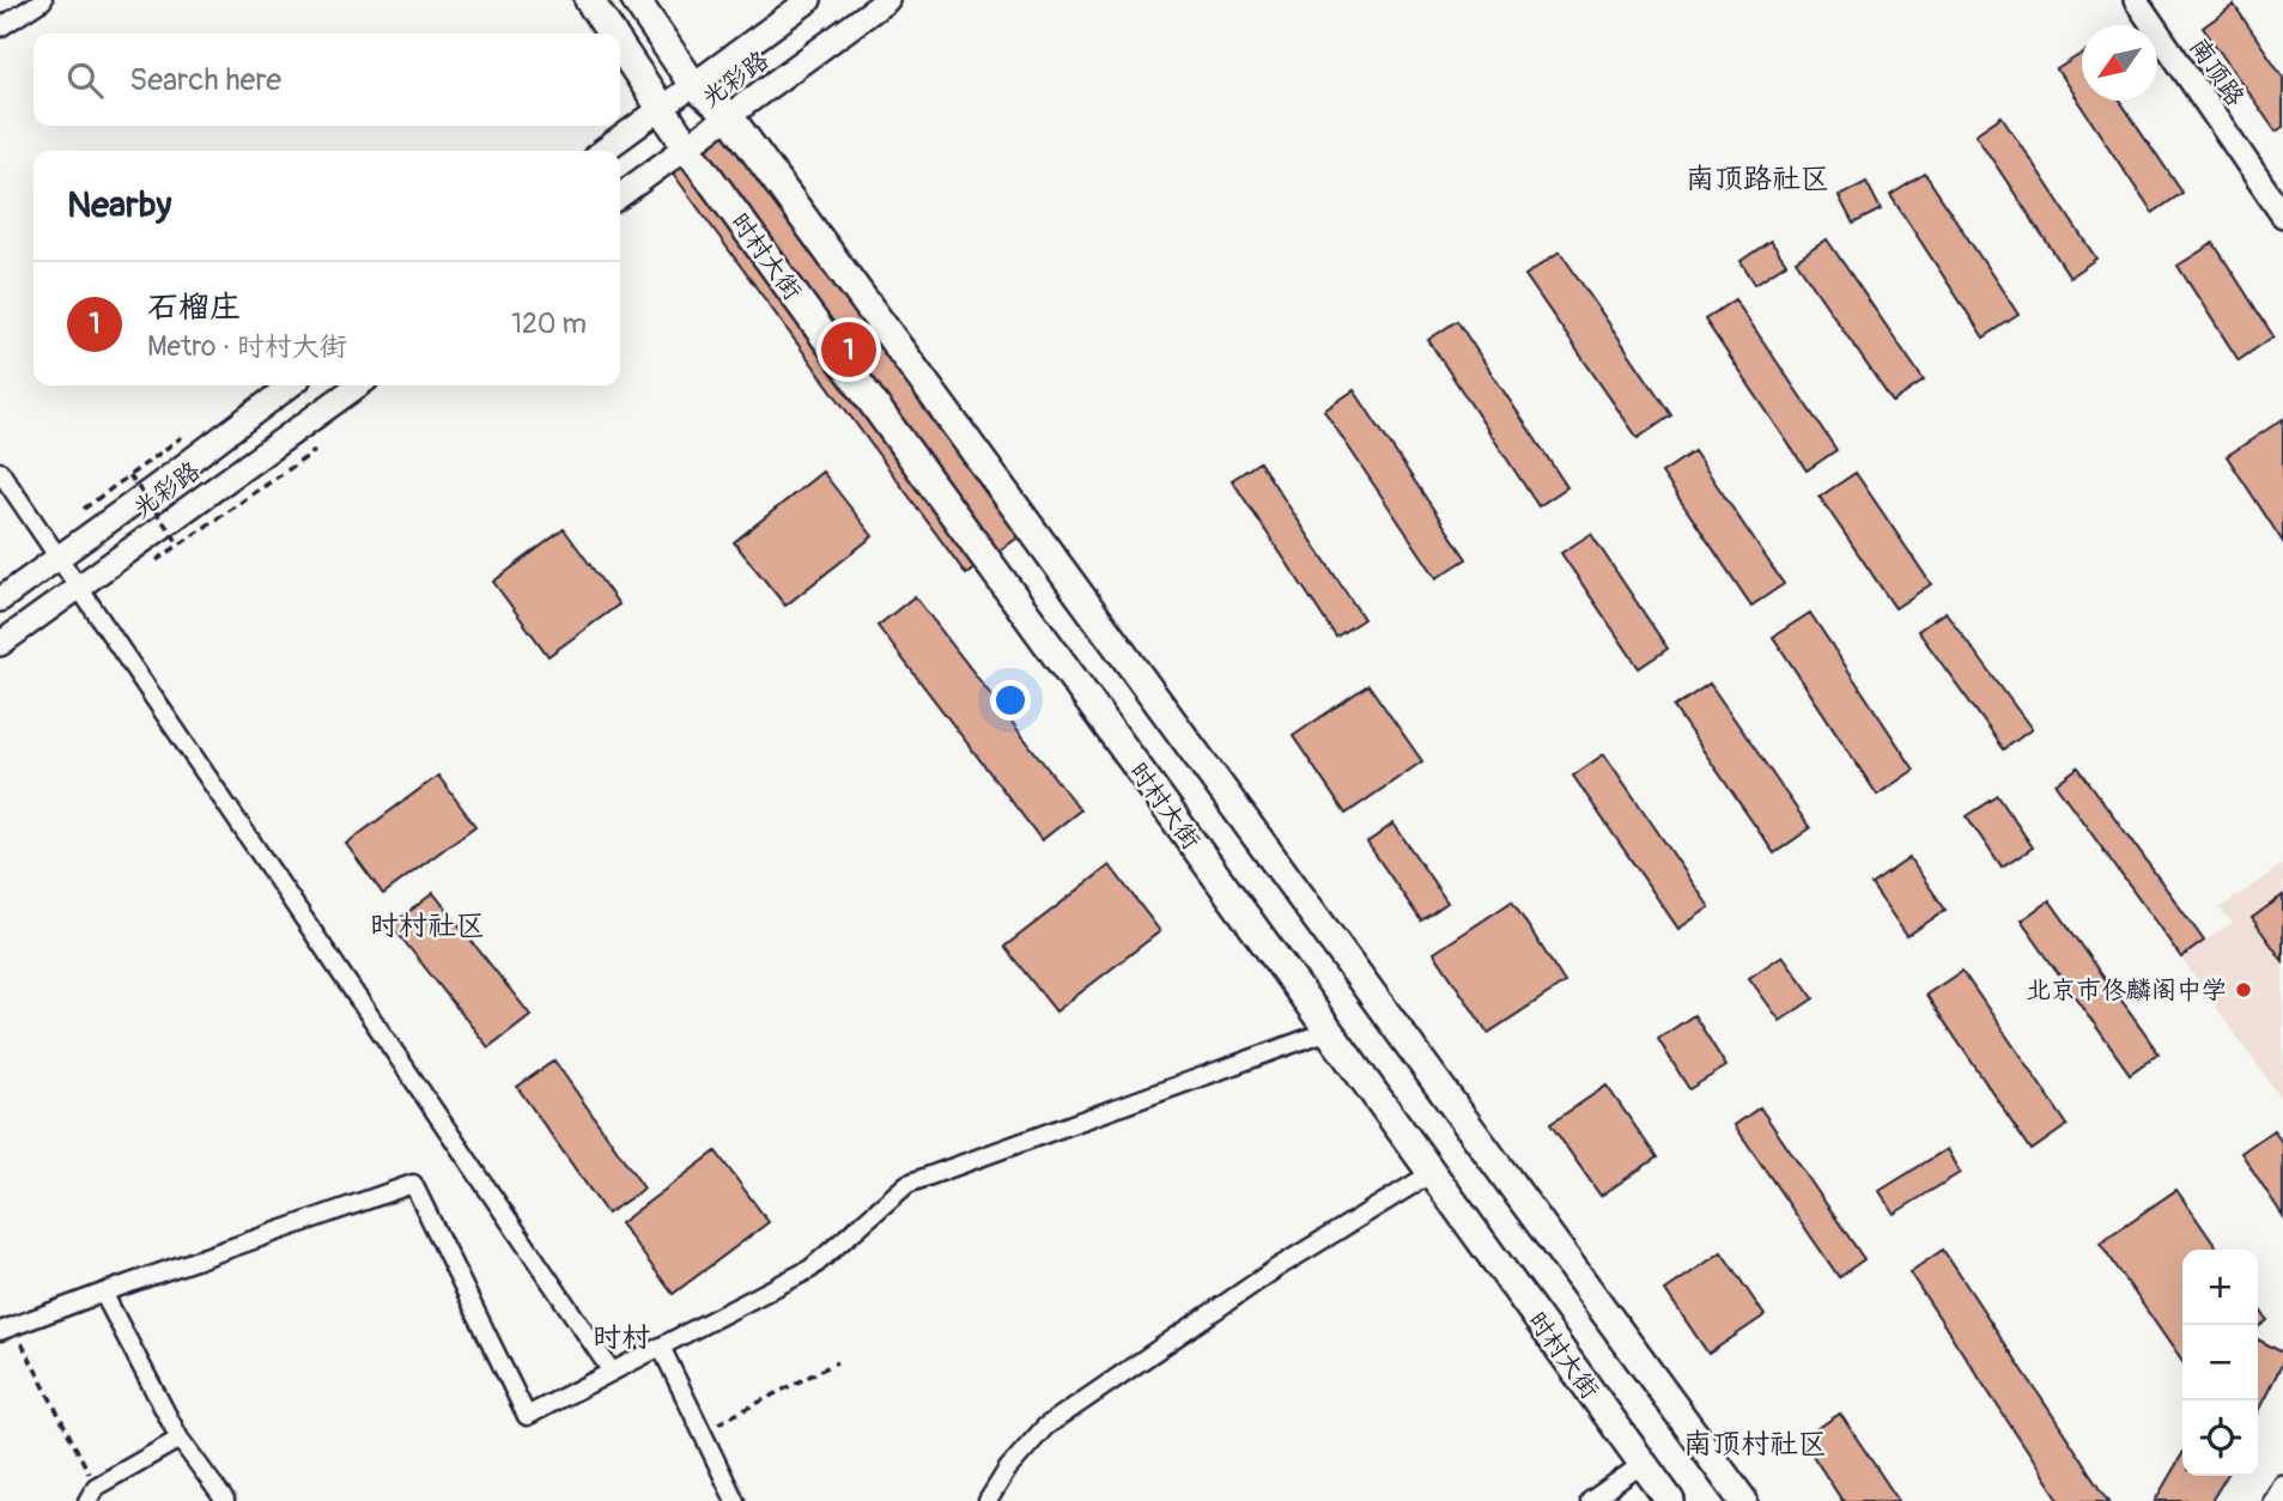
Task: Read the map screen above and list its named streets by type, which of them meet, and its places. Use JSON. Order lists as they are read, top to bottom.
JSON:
{
  "streets": {
    "main road": ["南顶路", "光彩路", "时村大街"]
  },
  "crossings": [
    ["光彩路", "时村大街"]
  ],
  "districts": [
    "南顶路社区",
    "时村社区",
    "时村",
    "南顶村社区"
  ],
  "places": ["北京市佟麟阁中学"],
  "north": "bottom left",
  "page": {
    "search": "Search here",
    "heading": "Nearby",
    "list": [
      {
        "mark": "1",
        "name": "石榴庄",
        "note": "Metro · 时村大街",
        "value": "120 m"
      }
    ],
    "pins": "1",
    "map_buttons": ["+", "−"]
  }
}
